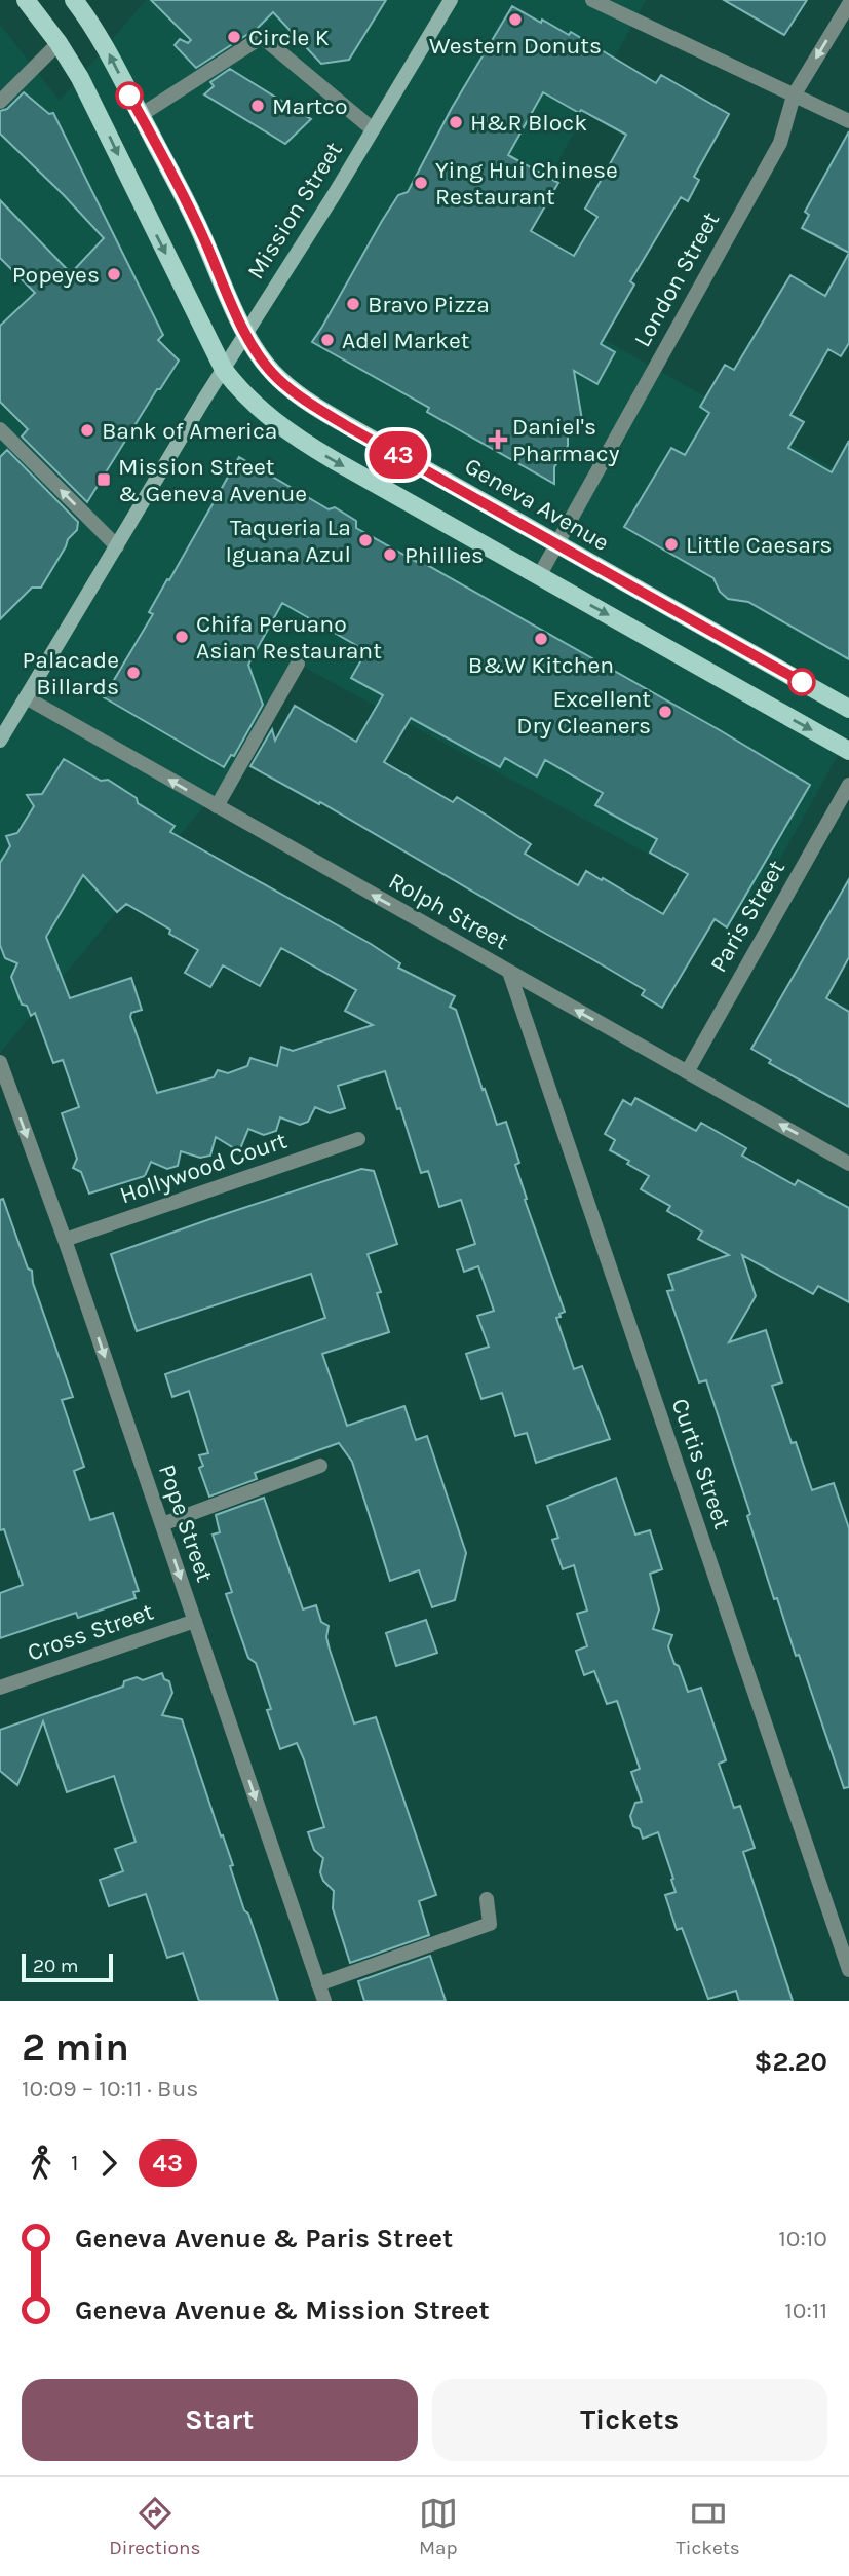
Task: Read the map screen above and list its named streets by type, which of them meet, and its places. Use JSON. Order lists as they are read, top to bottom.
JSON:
{
  "streets": {
    "main road": ["Mission Street", "Geneva Avenue"],
    "street": [
      "London Street",
      "Rolph Street",
      "Paris Street",
      "Hollywood Court",
      "Curtis Street",
      "Pope Street",
      "Cross Street"
    ]
  },
  "crossings": [
    ["Mission Street", "Geneva Avenue"],
    ["Mission Street", "Rolph Street"],
    ["London Street", "Geneva Avenue"],
    ["Rolph Street", "Paris Street"],
    ["Rolph Street", "Curtis Street"],
    ["Hollywood Court", "Pope Street"],
    ["Pope Street", "Cross Street"]
  ],
  "one_way": ["Rolph Street", "Pope Street"],
  "places": {
    "other": [
      "Western Donuts",
      "Circle K",
      "Martco",
      "H&R Block",
      "Ying Hui Chinese Restaurant",
      "Popeyes",
      "Bravo Pizza",
      "Adel Market",
      "Bank of America",
      "Taqueria La Iguana Azul",
      "Little Caesars",
      "Phillies",
      "Chifa Peruano Asian Restaurant",
      "B&W Kitchen",
      "Palacade Billards",
      "Excellent Dry Cleaners"
    ],
    "health": ["Daniel's Pharmacy"],
    "transit": ["Mission Street & Geneva Avenue"]
  },
  "lines": ["bus line 43"],
  "scale_bar": "20 m",
  "page": {
    "on_map": "43",
    "scale": "20 m",
    "heading": ["2 min", "10:09 – 10:11 · Bus", "$2.20"],
    "legs": ["1", "43"],
    "list": [
      {
        "name": "Geneva Avenue & Paris Street",
        "value": "10:10"
      },
      {
        "name": "Geneva Avenue & Mission Street",
        "value": "10:11"
      }
    ],
    "buttons": ["Start", "Tickets"],
    "tabs": ["Directions", "Map", "Tickets"]
  }
}
